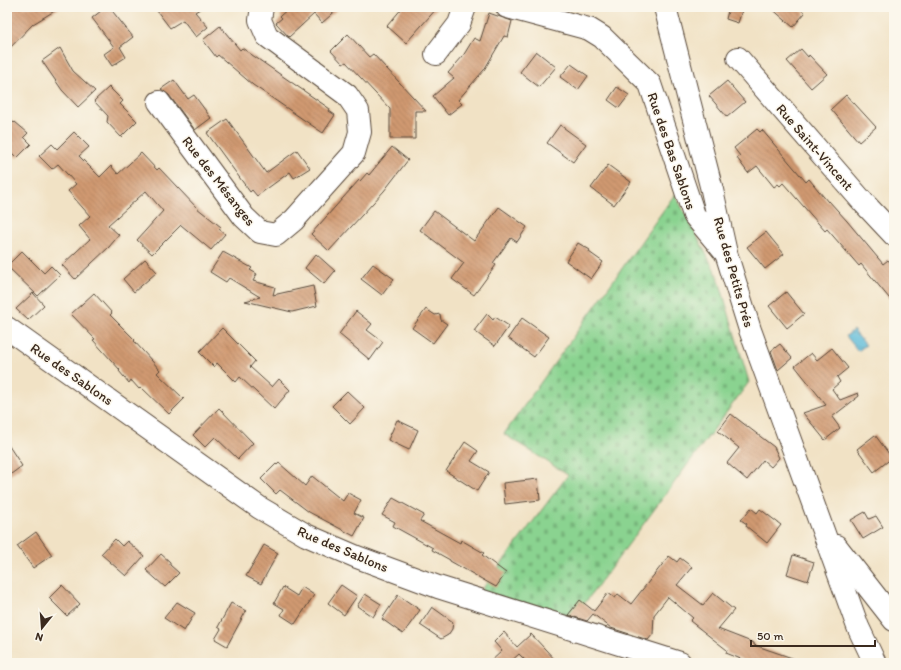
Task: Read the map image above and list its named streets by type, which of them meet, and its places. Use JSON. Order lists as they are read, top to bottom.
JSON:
{
  "streets": {
    "street": [
      "Rue Saint-Vincent",
      "Rue des Bas Sablons",
      "Rue des Mésanges",
      "Rue des Petits Prés",
      "Rue des Sablons"
    ]
  },
  "crossings": [
    ["Rue des Bas Sablons", "Rue des Petits Prés"]
  ],
  "scale_bar": "50 m",
  "north": "bottom"
}
